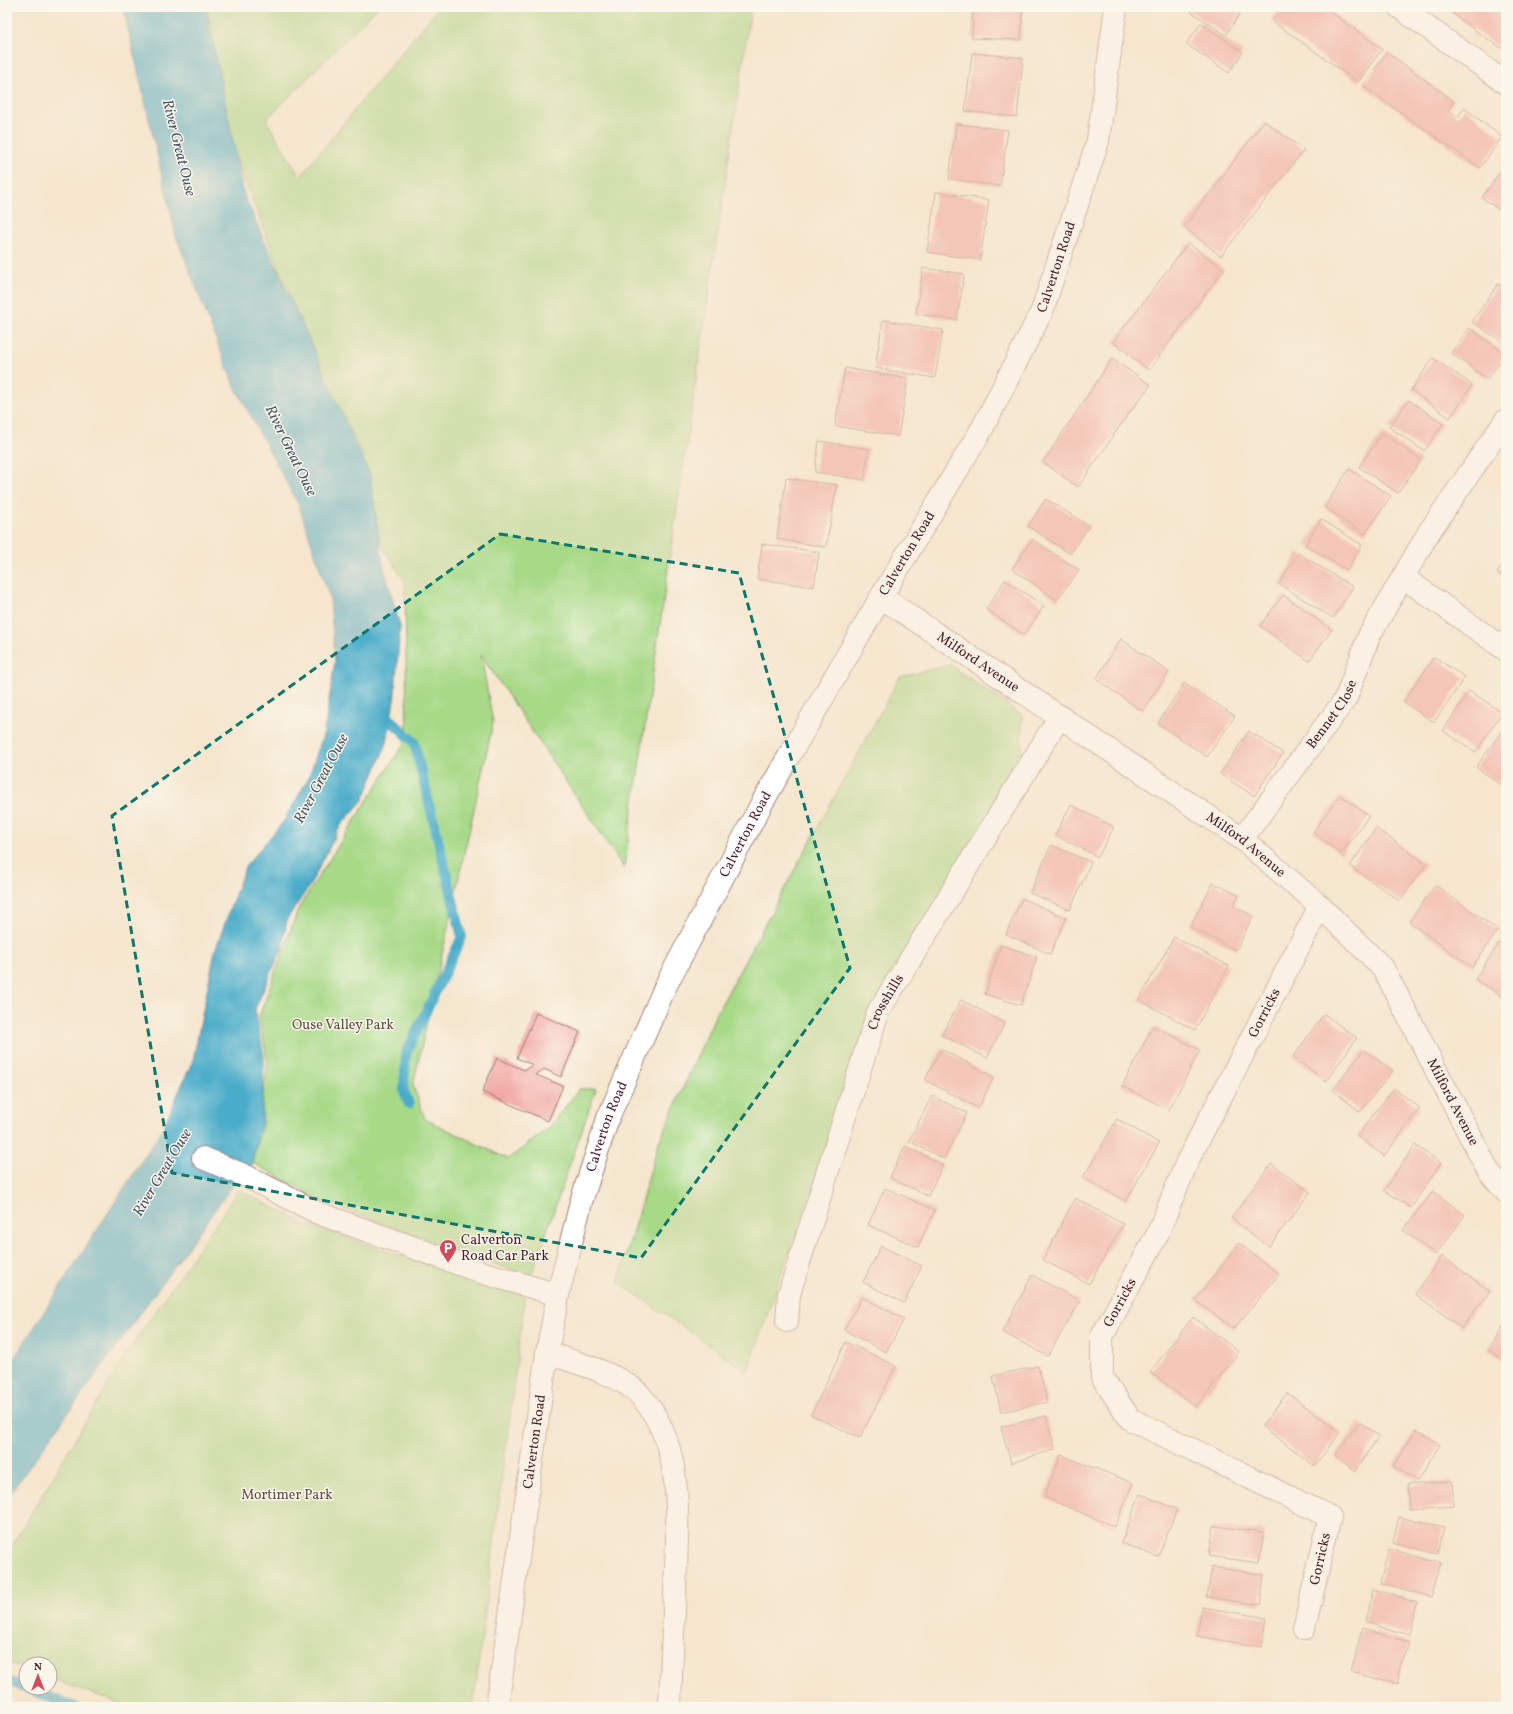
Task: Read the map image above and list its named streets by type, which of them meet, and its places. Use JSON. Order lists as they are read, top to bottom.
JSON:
{
  "streets": {
    "street": [
      "Calverton Road",
      "Milford Avenue",
      "Bennet Close",
      "Crosshills",
      "Gorricks"
    ]
  },
  "crossings": [
    ["Calverton Road", "Milford Avenue"],
    ["Milford Avenue", "Bennet Close"],
    ["Milford Avenue", "Crosshills"],
    ["Milford Avenue", "Gorricks"]
  ],
  "water": ["River Great Ouse"],
  "parks": ["Ouse Valley Park", "Mortimer Park"],
  "places": {
    "parking": ["Calverton Road Car Park"]
  },
  "north": "top"
}
